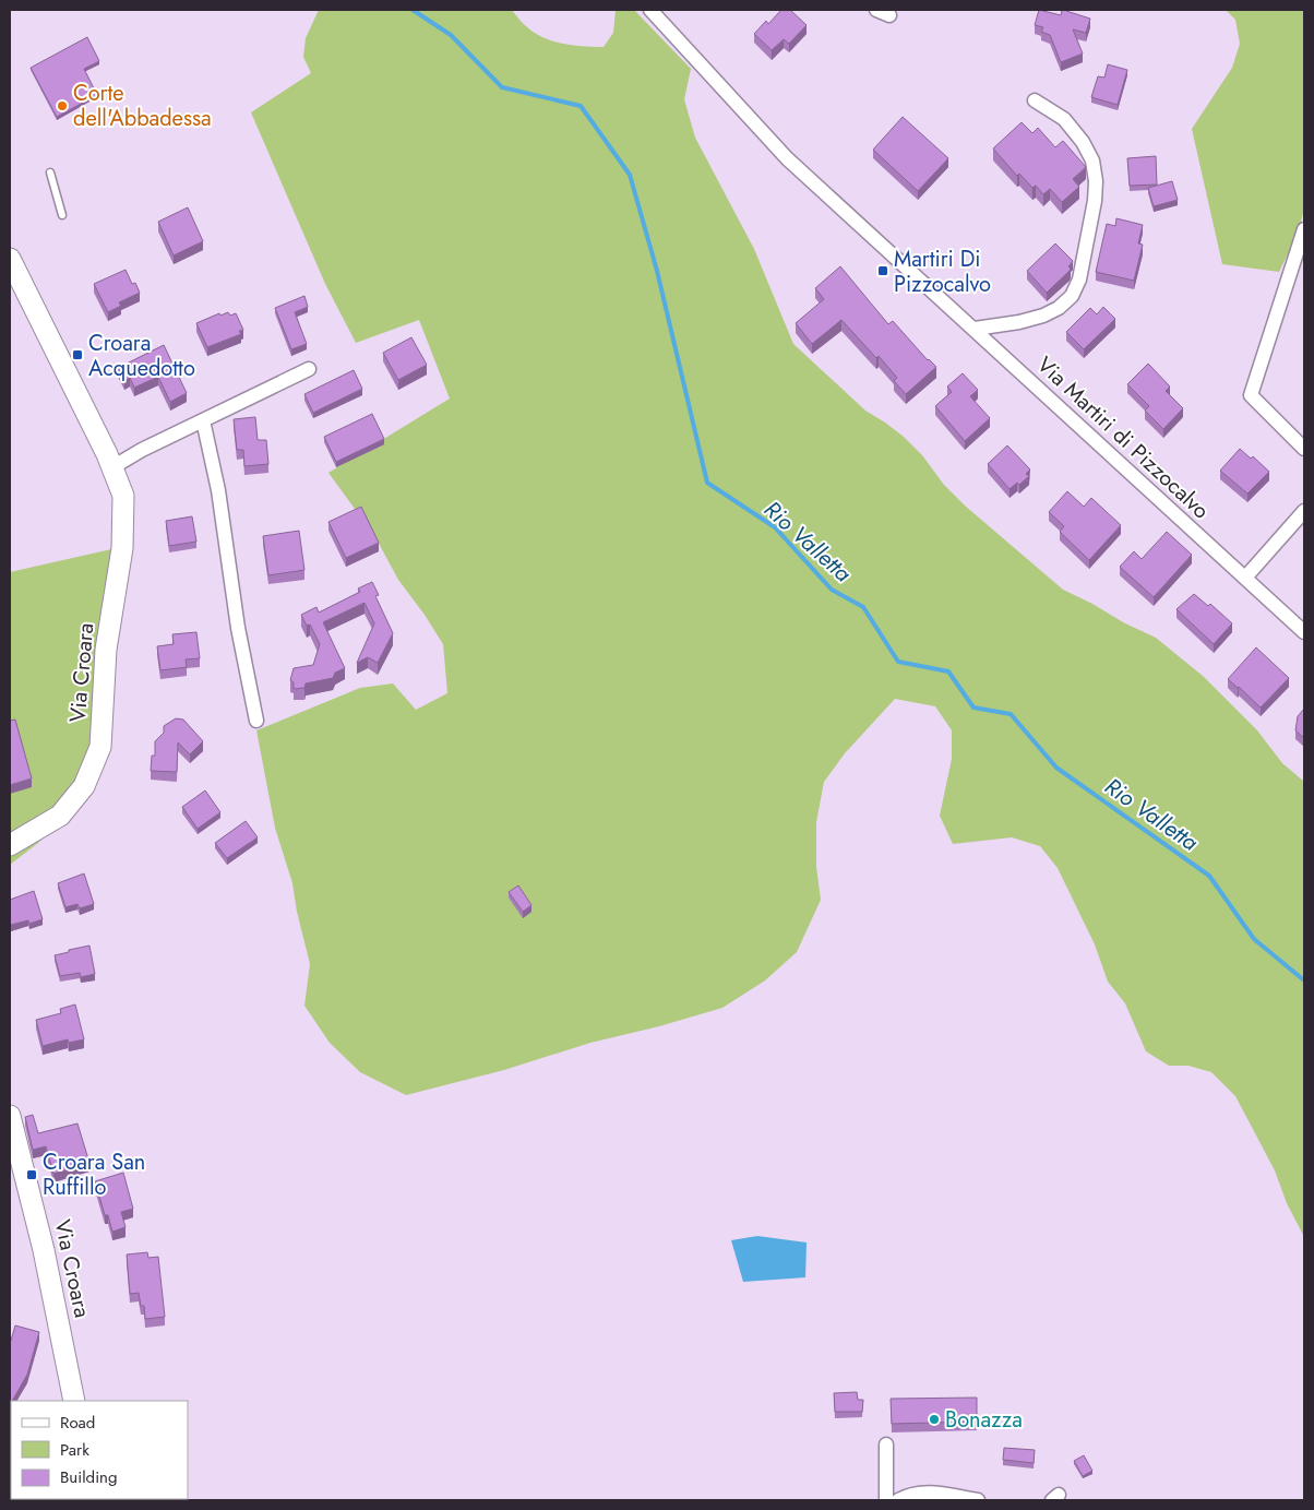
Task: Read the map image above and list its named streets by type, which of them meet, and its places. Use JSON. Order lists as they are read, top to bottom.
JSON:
{
  "streets": {
    "street": ["Via Martiri di Pizzocalvo", "Via Croara"]
  },
  "water": ["Rio Valletta"],
  "places": {
    "other": ["Corte dell'Abbadessa", "Bonazza"],
    "transit": ["Martiri Di Pizzocalvo", "Croara Acquedotto", "Croara San Ruffillo"]
  },
  "legend": ["Road", "Park", "Building"]
}
